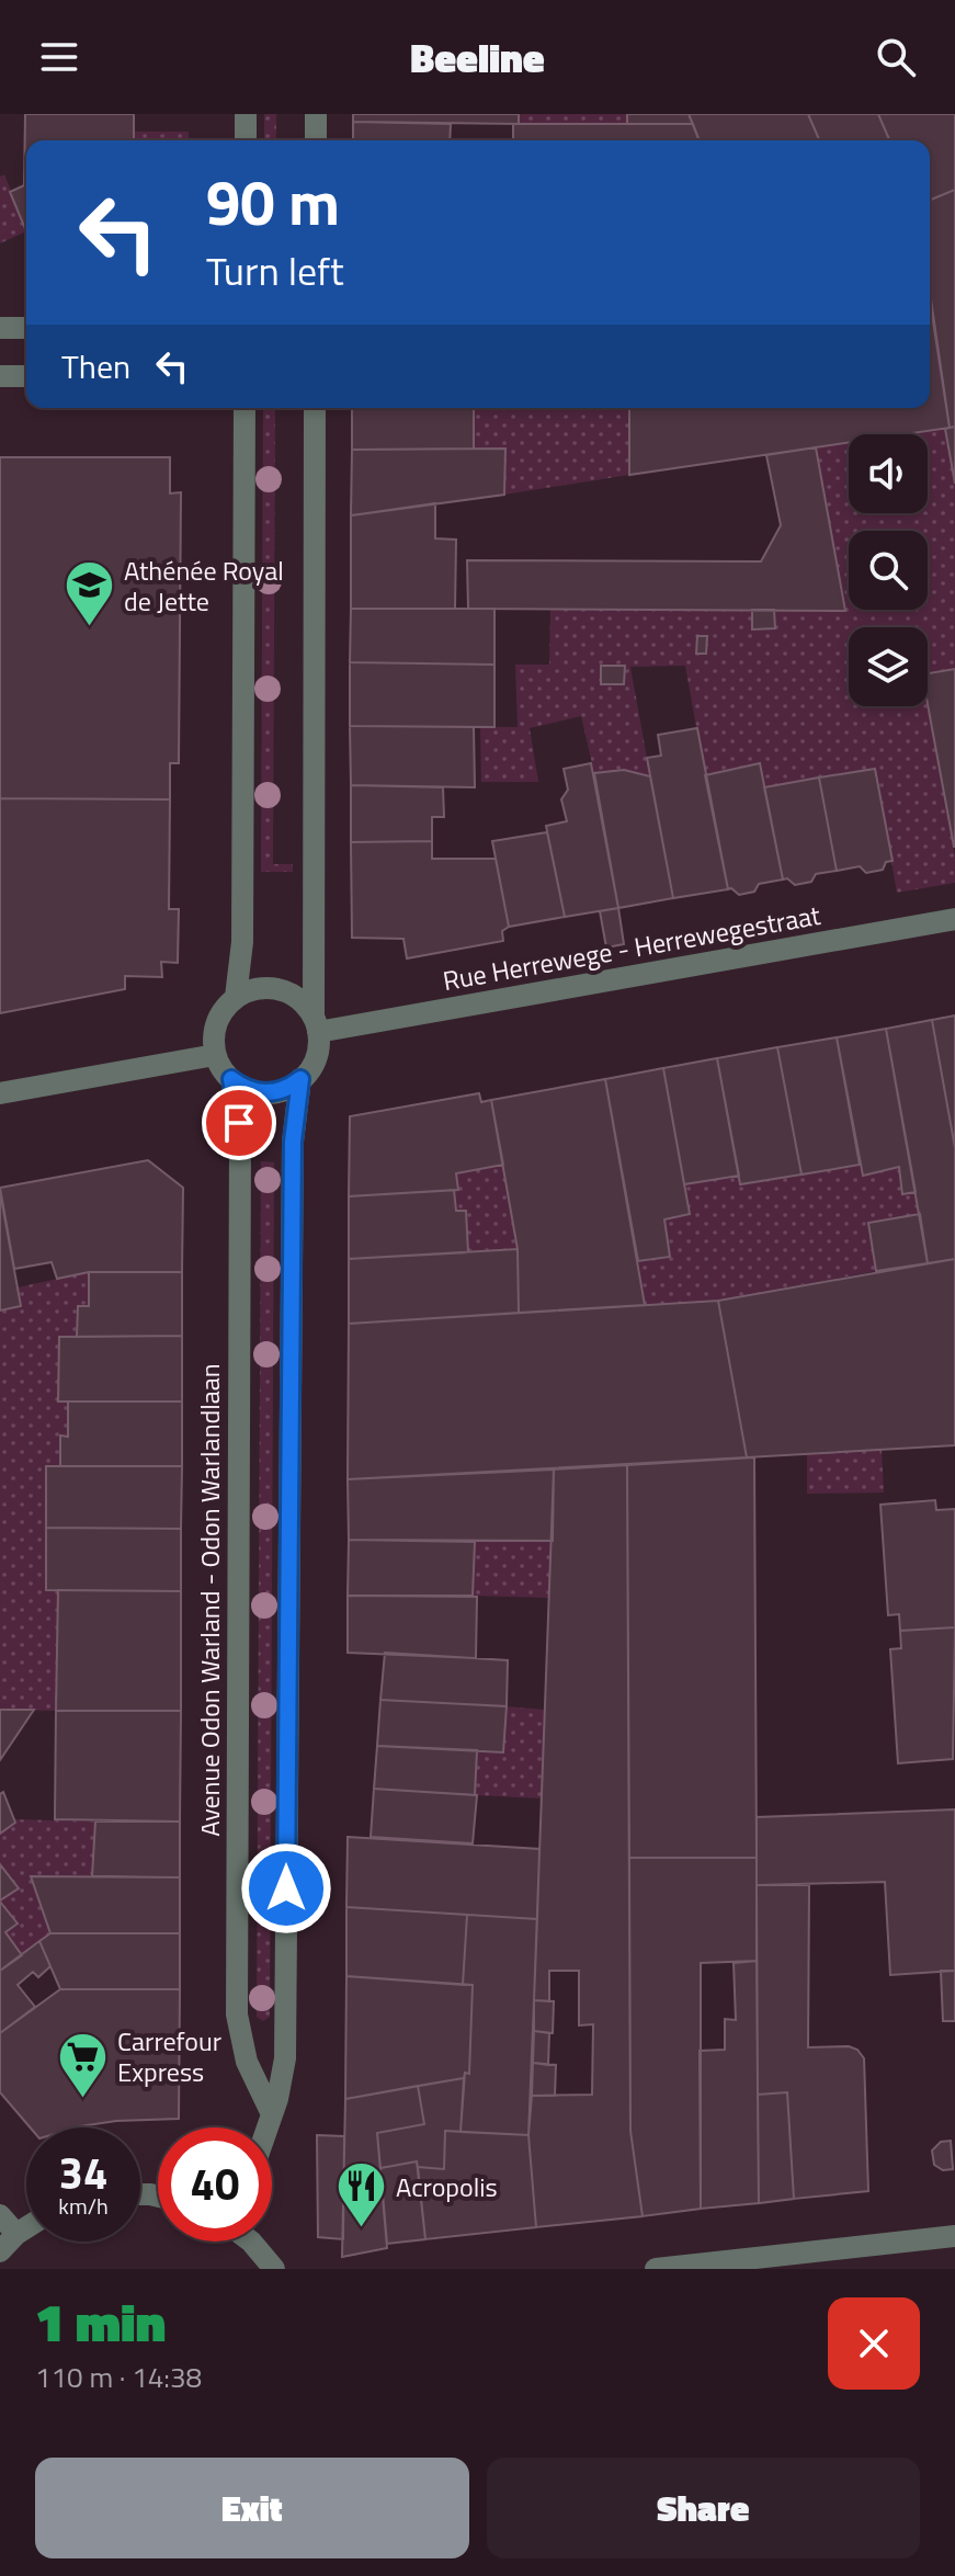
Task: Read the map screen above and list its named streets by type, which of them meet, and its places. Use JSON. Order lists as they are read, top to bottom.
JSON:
{
  "streets": {
    "street": ["Rue Herrewege - Herrewegestraat", "Avenue Odon Warland - Odon Warlandlaan"]
  },
  "crossings": [
    ["Rue Herrewege - Herrewegestraat", "Avenue Odon Warland - Odon Warlandlaan"]
  ],
  "places": {
    "school or university": ["Athénée Royal de Jette"],
    "supermarket": ["Carrefour Express"],
    "restaurant": ["Acropolis"]
  },
  "page": {
    "header": "Beeline",
    "turn": ["90 m", "Turn left"],
    "then": "Then",
    "speed": "34 km/h",
    "limit": "40",
    "heading": ["1 min", "110 m · 14:38"],
    "buttons": ["Exit", "Share"]
  }
}
